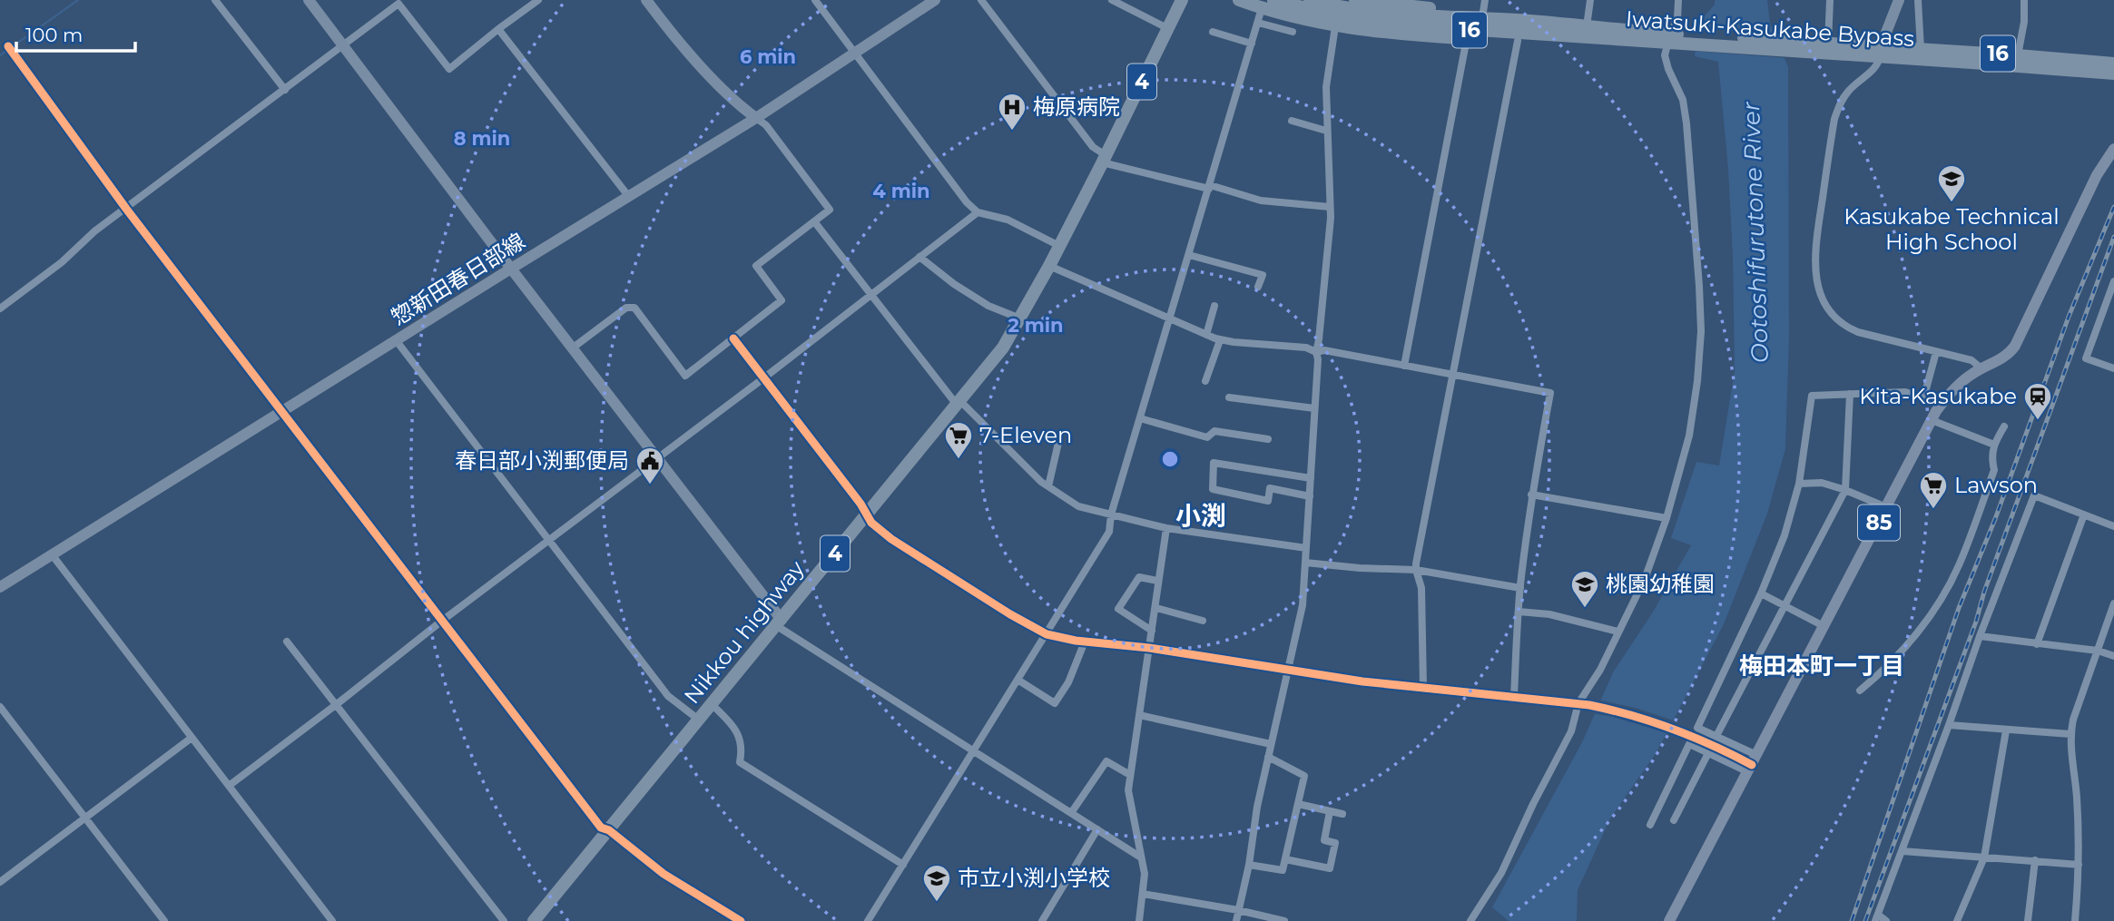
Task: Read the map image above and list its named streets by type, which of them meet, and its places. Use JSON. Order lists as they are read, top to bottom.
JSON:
{
  "streets": {
    "highway": [
      "Iwatsuki-Kasukabe Bypass",
      "16",
      "4",
      "Nikkou highway"
    ],
    "main road": ["85"],
    "street": ["惣新田春日部線"]
  },
  "crossings": [
    ["Iwatsuki-Kasukabe Bypass", "16"]
  ],
  "districts": ["小渕", "梅田本町一丁目"],
  "water": ["Ootoshifurutone River"],
  "places": {
    "hospital": ["梅原病院"],
    "school or university": ["Kasukabe Technical High School", "桃園幼稚園", "市立小渕小学校"],
    "station": ["Kita-Kasukabe"],
    "supermarket": ["7-Eleven", "Lawson"],
    "public building": ["春日部小渕郵便局"]
  },
  "scale_bar": "100 m",
  "rings": [
    "6 min",
    "8 min",
    "4 min",
    "2 min"
  ]
}
